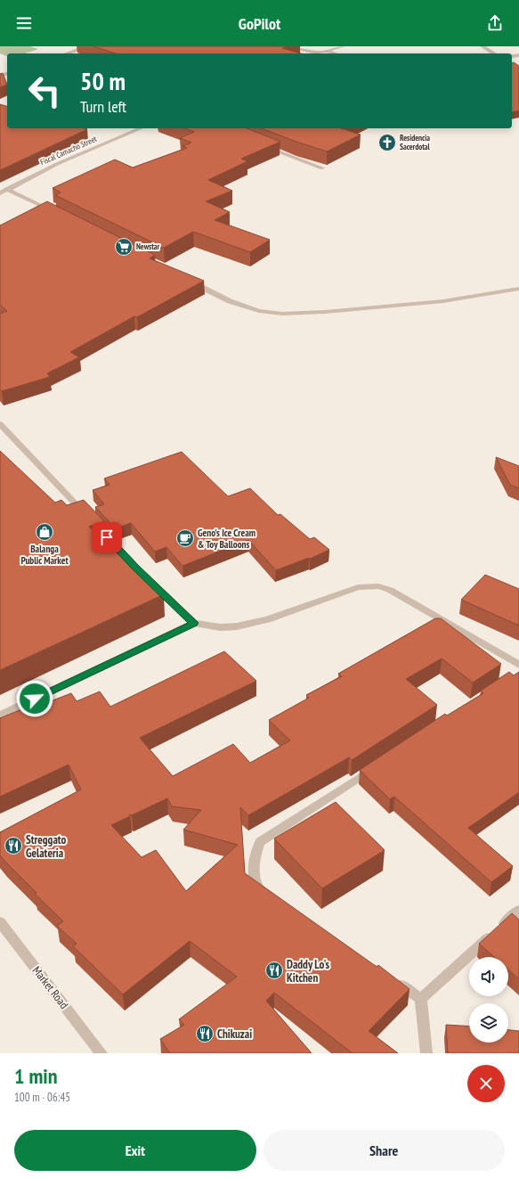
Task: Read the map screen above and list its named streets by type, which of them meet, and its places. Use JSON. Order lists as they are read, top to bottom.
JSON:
{
  "streets": {
    "street": ["Fiscal Camacho Street", "Market Road"]
  },
  "places": {
    "church": ["Residencia Sacerdotal"],
    "supermarket": ["Newstar"],
    "shop": ["Balanga Public Market"],
    "cafe": ["Geno's Ice Cream & Toy Balloons"],
    "restaurant": ["Streggato Gelateria", "Daddy Lo's Kitchen", "Chikuzai"]
  },
  "page": {
    "header": "GoPilot",
    "turn": ["50 m", "Turn left"],
    "heading": ["1 min", "100 m · 06:45"],
    "buttons": ["Exit", "Share"]
  }
}
